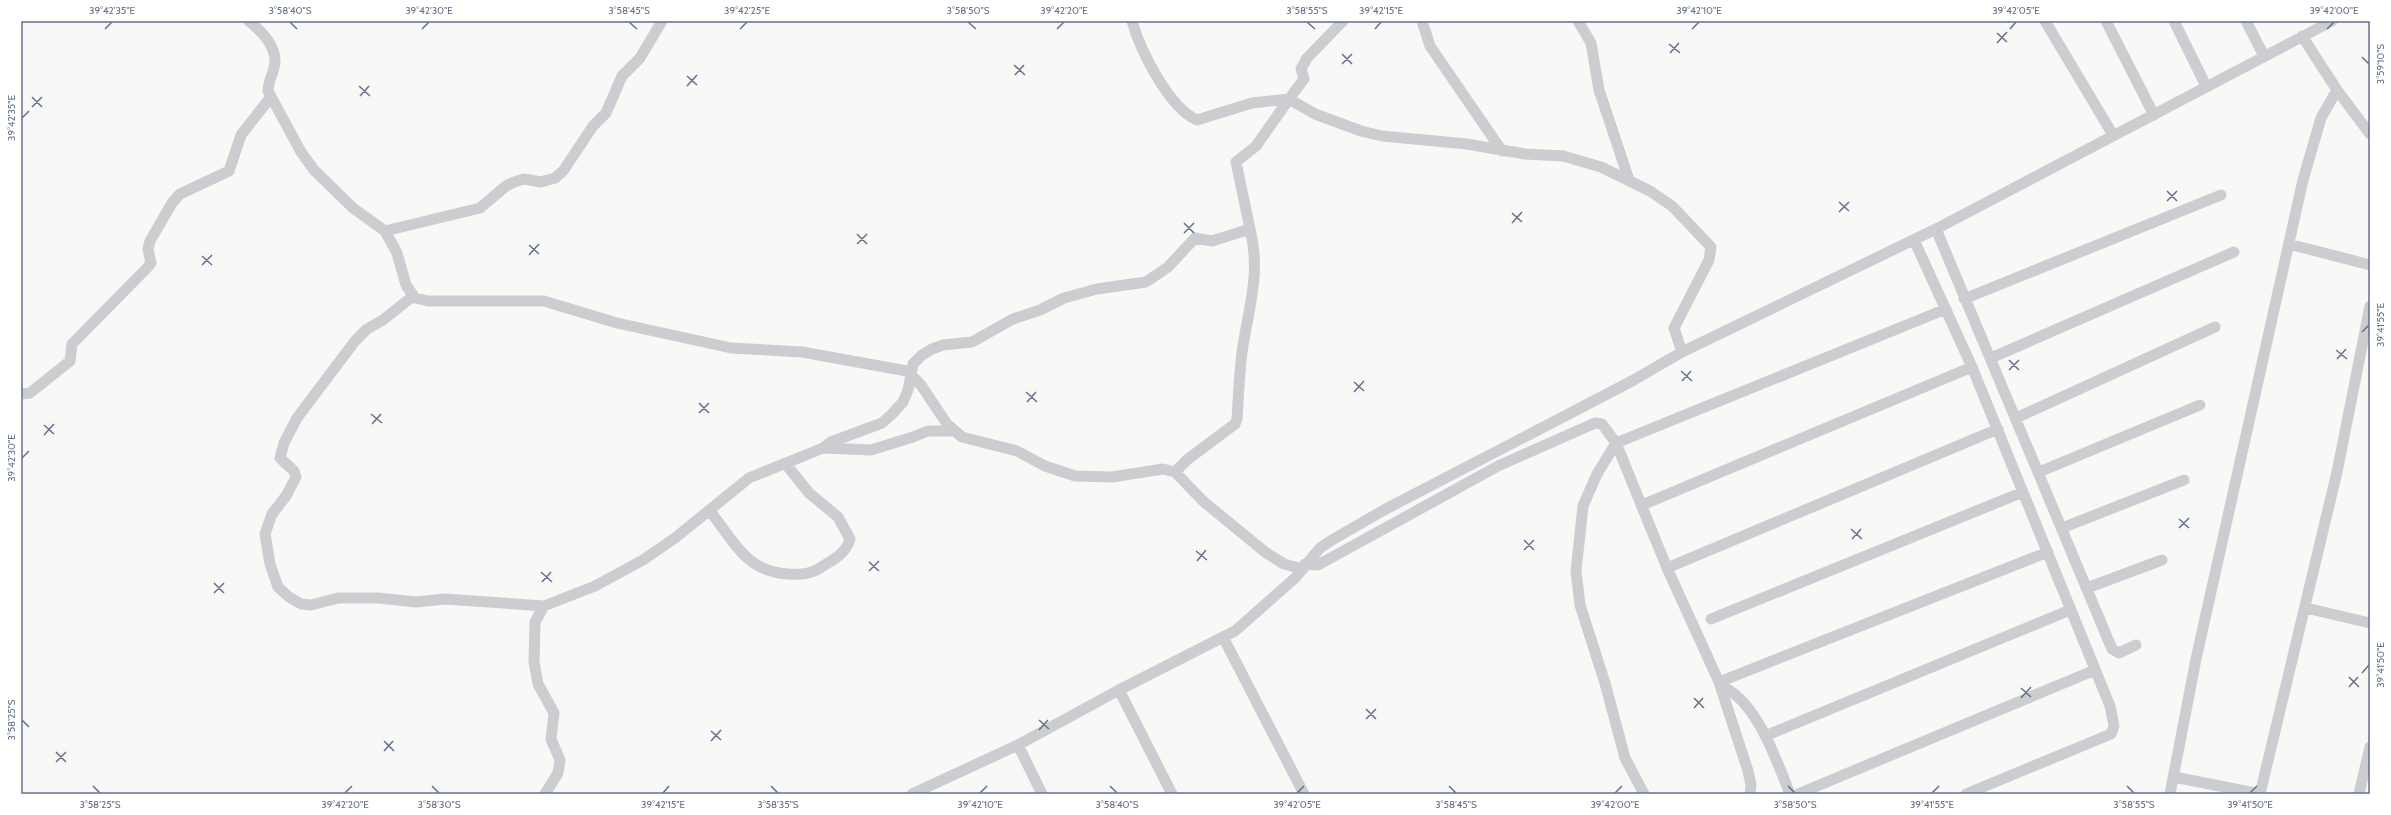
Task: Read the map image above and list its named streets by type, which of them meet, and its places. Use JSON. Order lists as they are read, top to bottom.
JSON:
{
  "coordinates": [
    "39°42'35\"E",
    "3°58'40\"S",
    "39°42'30\"E",
    "3°58'45\"S",
    "39°42'25\"E",
    "3°58'50\"S",
    "39°42'20\"E",
    "3°58'55\"S",
    "39°42'15\"E",
    "39°42'10\"E",
    "39°42'05\"E",
    "39°42'00\"E",
    "3°59'10\"S",
    "39°41'55\"E",
    "39°41'50\"E",
    "3°58'25\"S",
    "3°58'30\"S",
    "3°58'35\"S"
  ]
}
